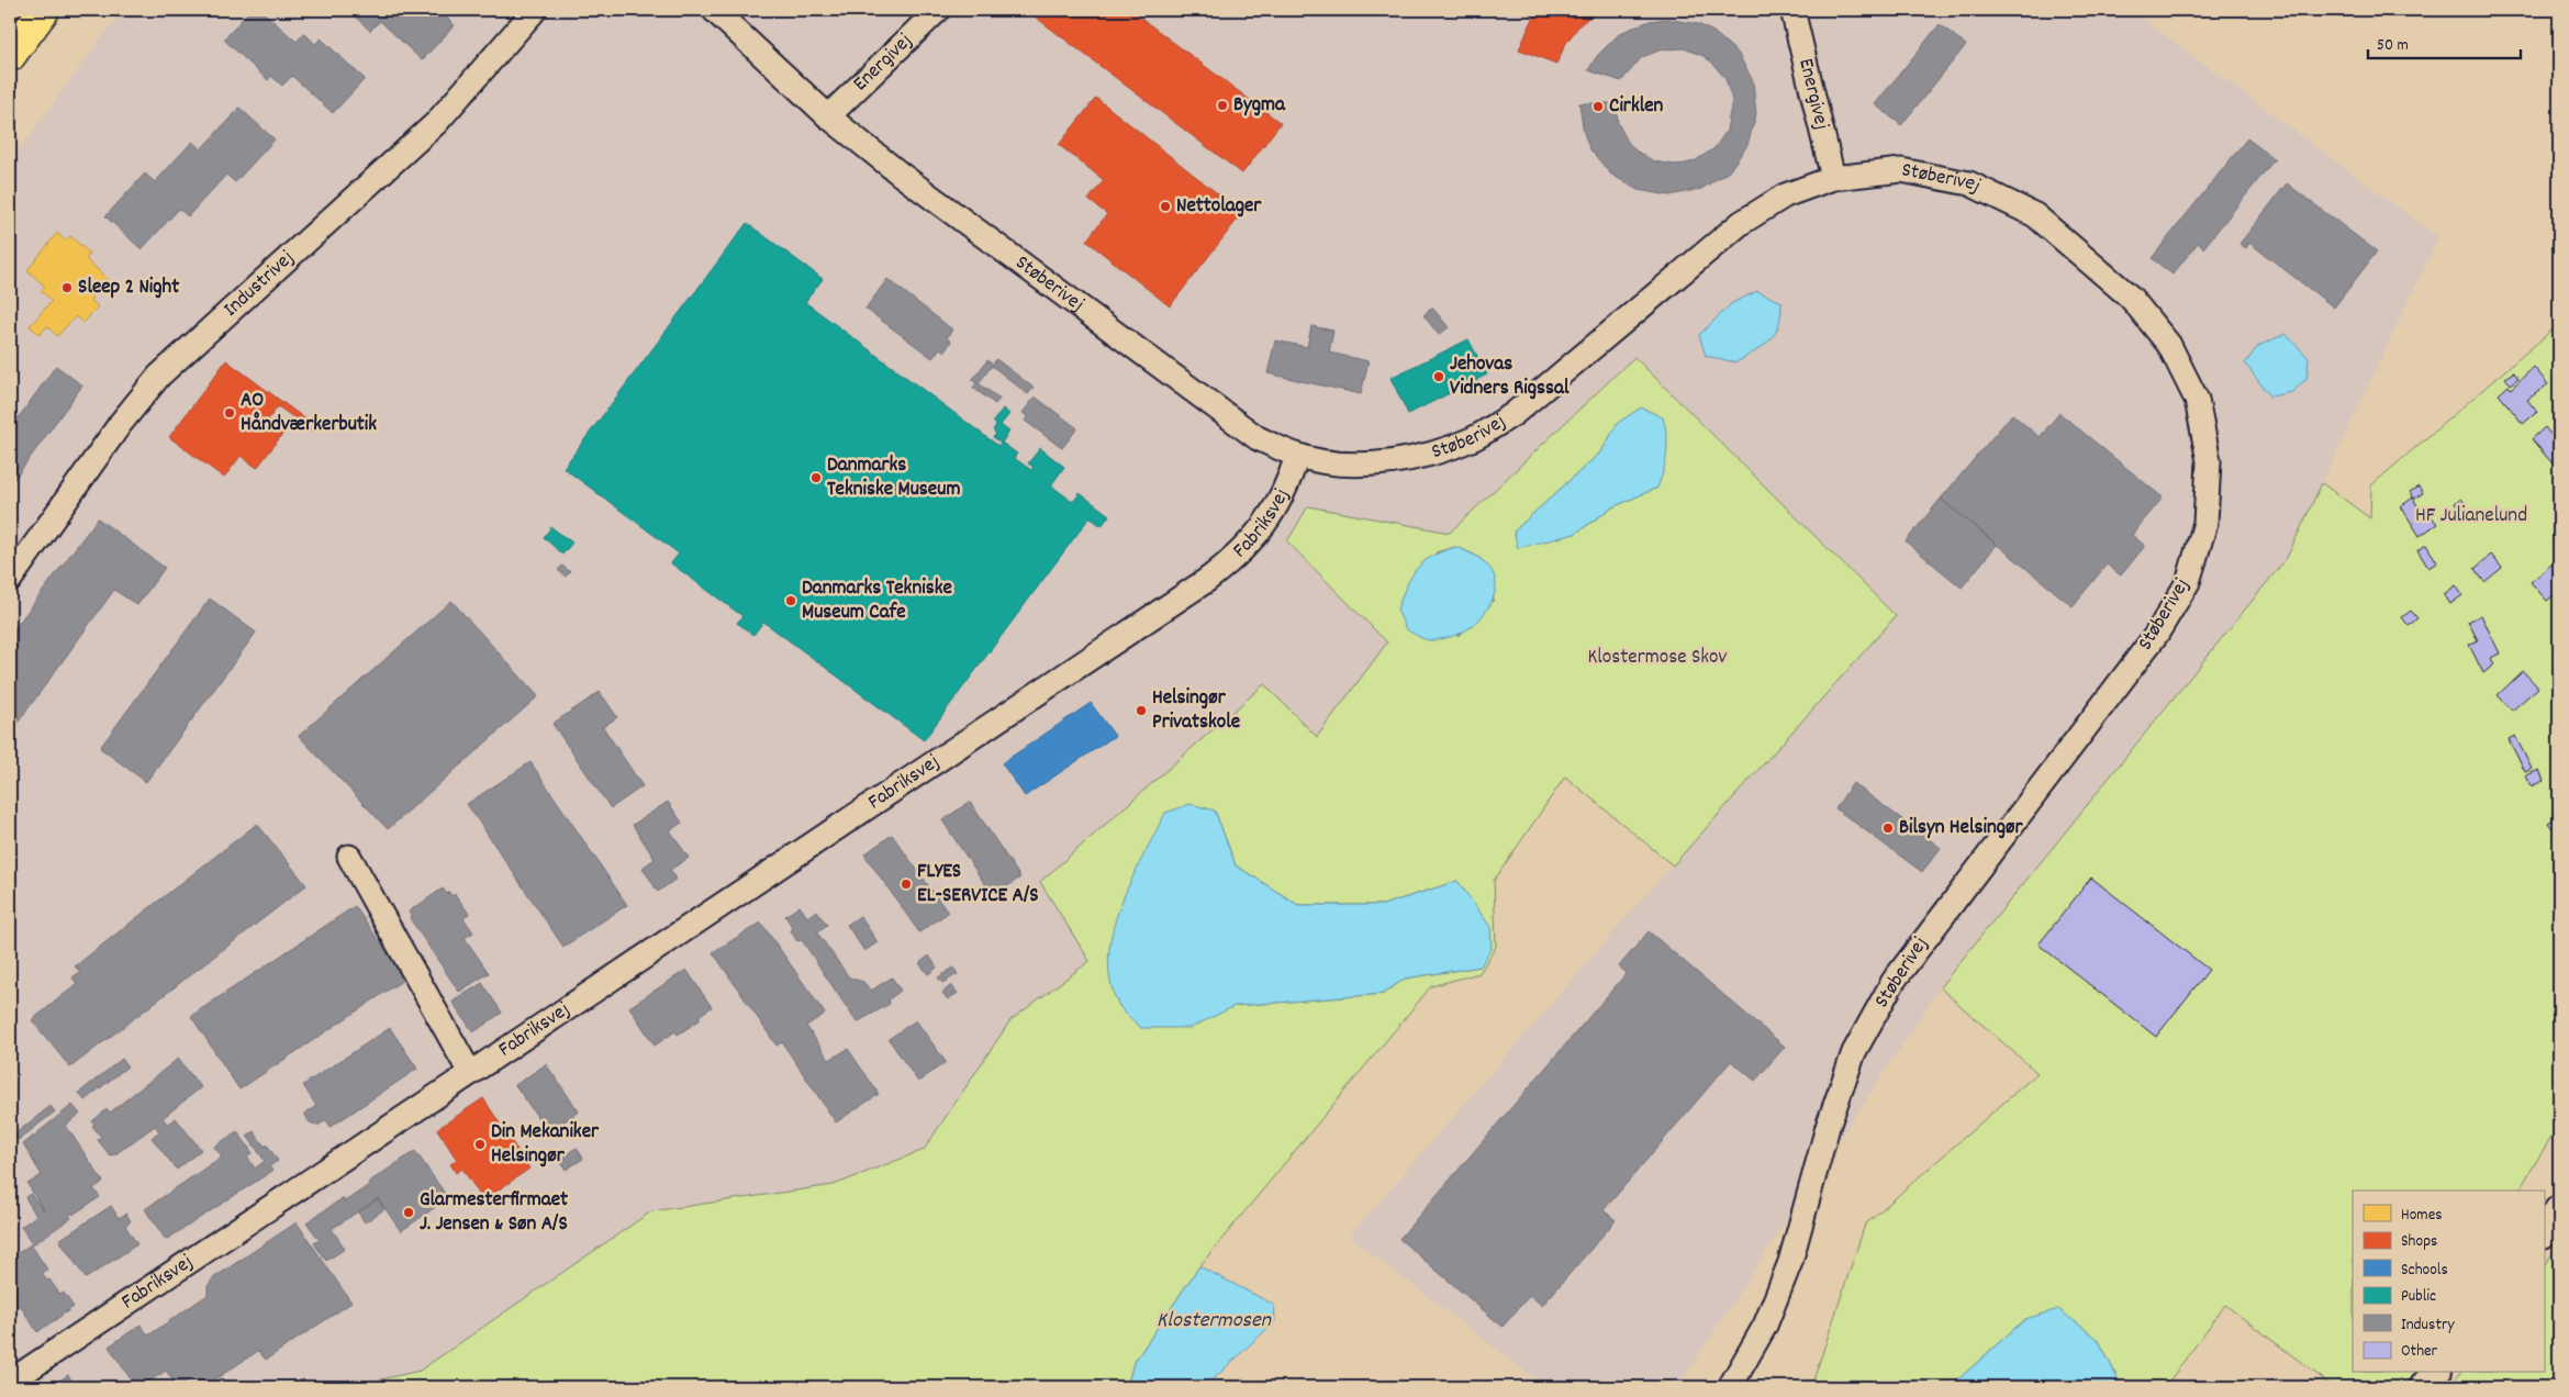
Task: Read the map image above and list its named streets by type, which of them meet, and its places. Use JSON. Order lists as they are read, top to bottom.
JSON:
{
  "streets": {
    "street": [
      "Energivej",
      "Støberivej",
      "Industrivej",
      "Fabriksvej"
    ]
  },
  "crossings": [
    ["Energivej", "Støberivej"],
    ["Støberivej", "Fabriksvej"]
  ],
  "water": ["Klostermosen"],
  "parks": ["HF Julianelund", "Klostermose Skov"],
  "places": [
    "Bygma",
    "Cirklen",
    "Nettolager",
    "Sleep 2 Night",
    "Jehovas Vidners Rigssal",
    "AO Håndværkerbutik",
    "Danmarks Tekniske Museum",
    "Danmarks Tekniske Museum Cafe",
    "Helsingør Privatskole",
    "Bilsyn Helsingør",
    "FLYES EL-SERVICE A/S",
    "Din Mekaniker Helsingør",
    "Glarmesterfirmaet J. Jensen & Søn A/S"
  ],
  "legend": [
    "Homes",
    "Shops",
    "Schools",
    "Public",
    "Industry",
    "Other"
  ],
  "scale_bar": "50 m"
}
